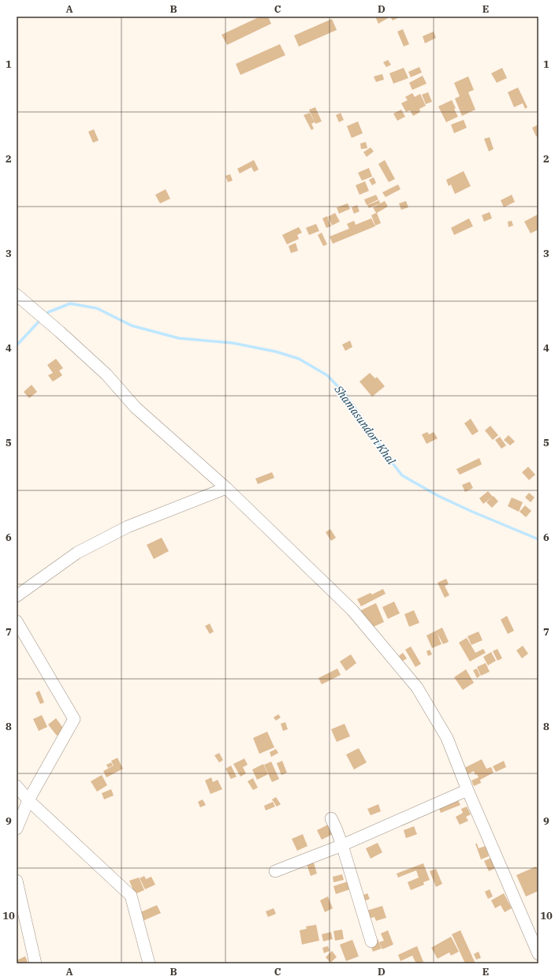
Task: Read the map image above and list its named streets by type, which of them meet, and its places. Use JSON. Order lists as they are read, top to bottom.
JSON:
{
  "water": ["Shamasundori Khal"],
  "grid": {
    "columns": [
      "A",
      "B",
      "C",
      "D",
      "E"
    ],
    "rows": [
      "1",
      "2",
      "3",
      "4",
      "5",
      "6",
      "7",
      "8",
      "9",
      "10"
    ]
  }
}
